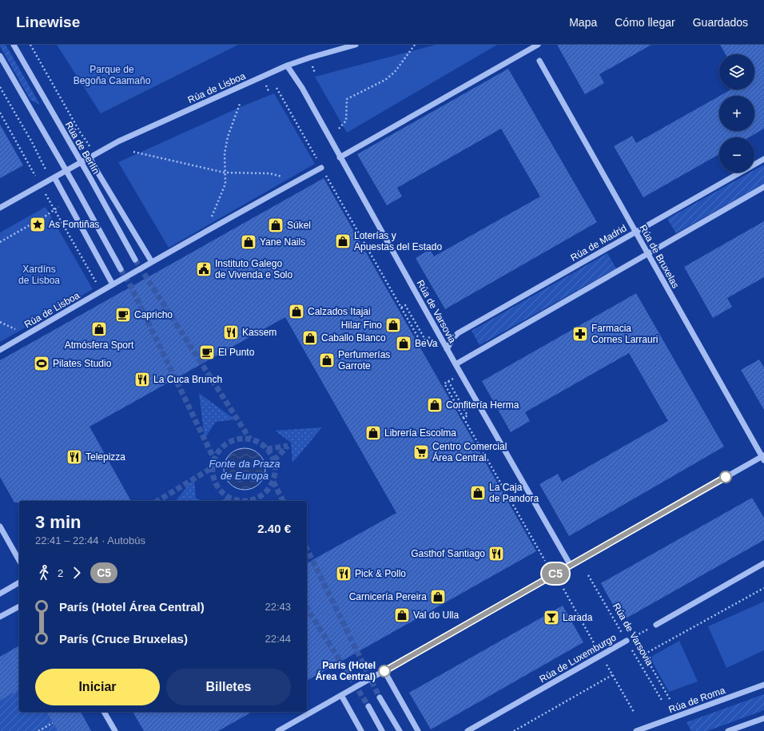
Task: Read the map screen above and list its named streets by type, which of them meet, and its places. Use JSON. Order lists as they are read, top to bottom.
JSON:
{
  "streets": {
    "street": [
      "Rúa de Lisboa",
      "Rúa de Berlín",
      "Rúa de Madrid",
      "Rúa de Bruxelas",
      "Rúa de Varsovia",
      "Rúa de Luxemburgo",
      "Rúa de Roma"
    ]
  },
  "crossings": [
    ["Rúa de Lisboa", "Rúa de Berlín"],
    ["Rúa de Lisboa", "Rúa de Varsovia"],
    ["Rúa de Madrid", "Rúa de Bruxelas"],
    ["Rúa de Madrid", "Rúa de Varsovia"],
    ["Rúa de Varsovia", "Rúa de Luxemburgo"]
  ],
  "water": ["Fonte da Praza de Europa"],
  "parks": ["Parque de Begoña Caamaño", "Xardíns de Lisboa"],
  "places": {
    "place": ["As Fontiñas"],
    "shop": [
      "Súkel",
      "Loterías y Apuestas del Estado",
      "Yane Nails",
      "Calzados Itajai",
      "Hilar Fino",
      "Atmósfera Sport",
      "Caballo Blanco",
      "BeVa",
      "Perfumerías Garrote",
      "Confitería Herma",
      "Librería Escolma",
      "La Caja de Pandora",
      "Carnicería Pereira",
      "Val do Ulla"
    ],
    "public building": ["Instituto Galego de Vivenda e Solo"],
    "cafe": ["Capricho", "El Punto"],
    "restaurant": [
      "Kassem",
      "La Cuca Brunch",
      "Telepizza",
      "Gasthof Santiago",
      "Pick & Pollo"
    ],
    "pharmacy": ["Farmacia Cornes Larrauri"],
    "sports": ["Pilates Studio"],
    "supermarket": ["Centro Comercial Área Central"],
    "bar": ["Larada"],
    "other": ["París (Hotel Área Central)"]
  },
  "lines": ["bus line C5"],
  "page": {
    "header": "Linewise",
    "nav": ["Mapa", "Cómo llegar", "Guardados"],
    "on_map": "C5",
    "map_buttons": ["+", "−"],
    "heading": ["3 min", "22:41 – 22:44 · Autobús", "2.40 €"],
    "legs": ["2", "C5"],
    "list": [
      {
        "name": "París (Hotel Área Central)",
        "value": "22:43"
      },
      {
        "name": "París (Cruce Bruxelas)",
        "value": "22:44"
      }
    ],
    "buttons": ["Iniciar", "Billetes"]
  }
}
